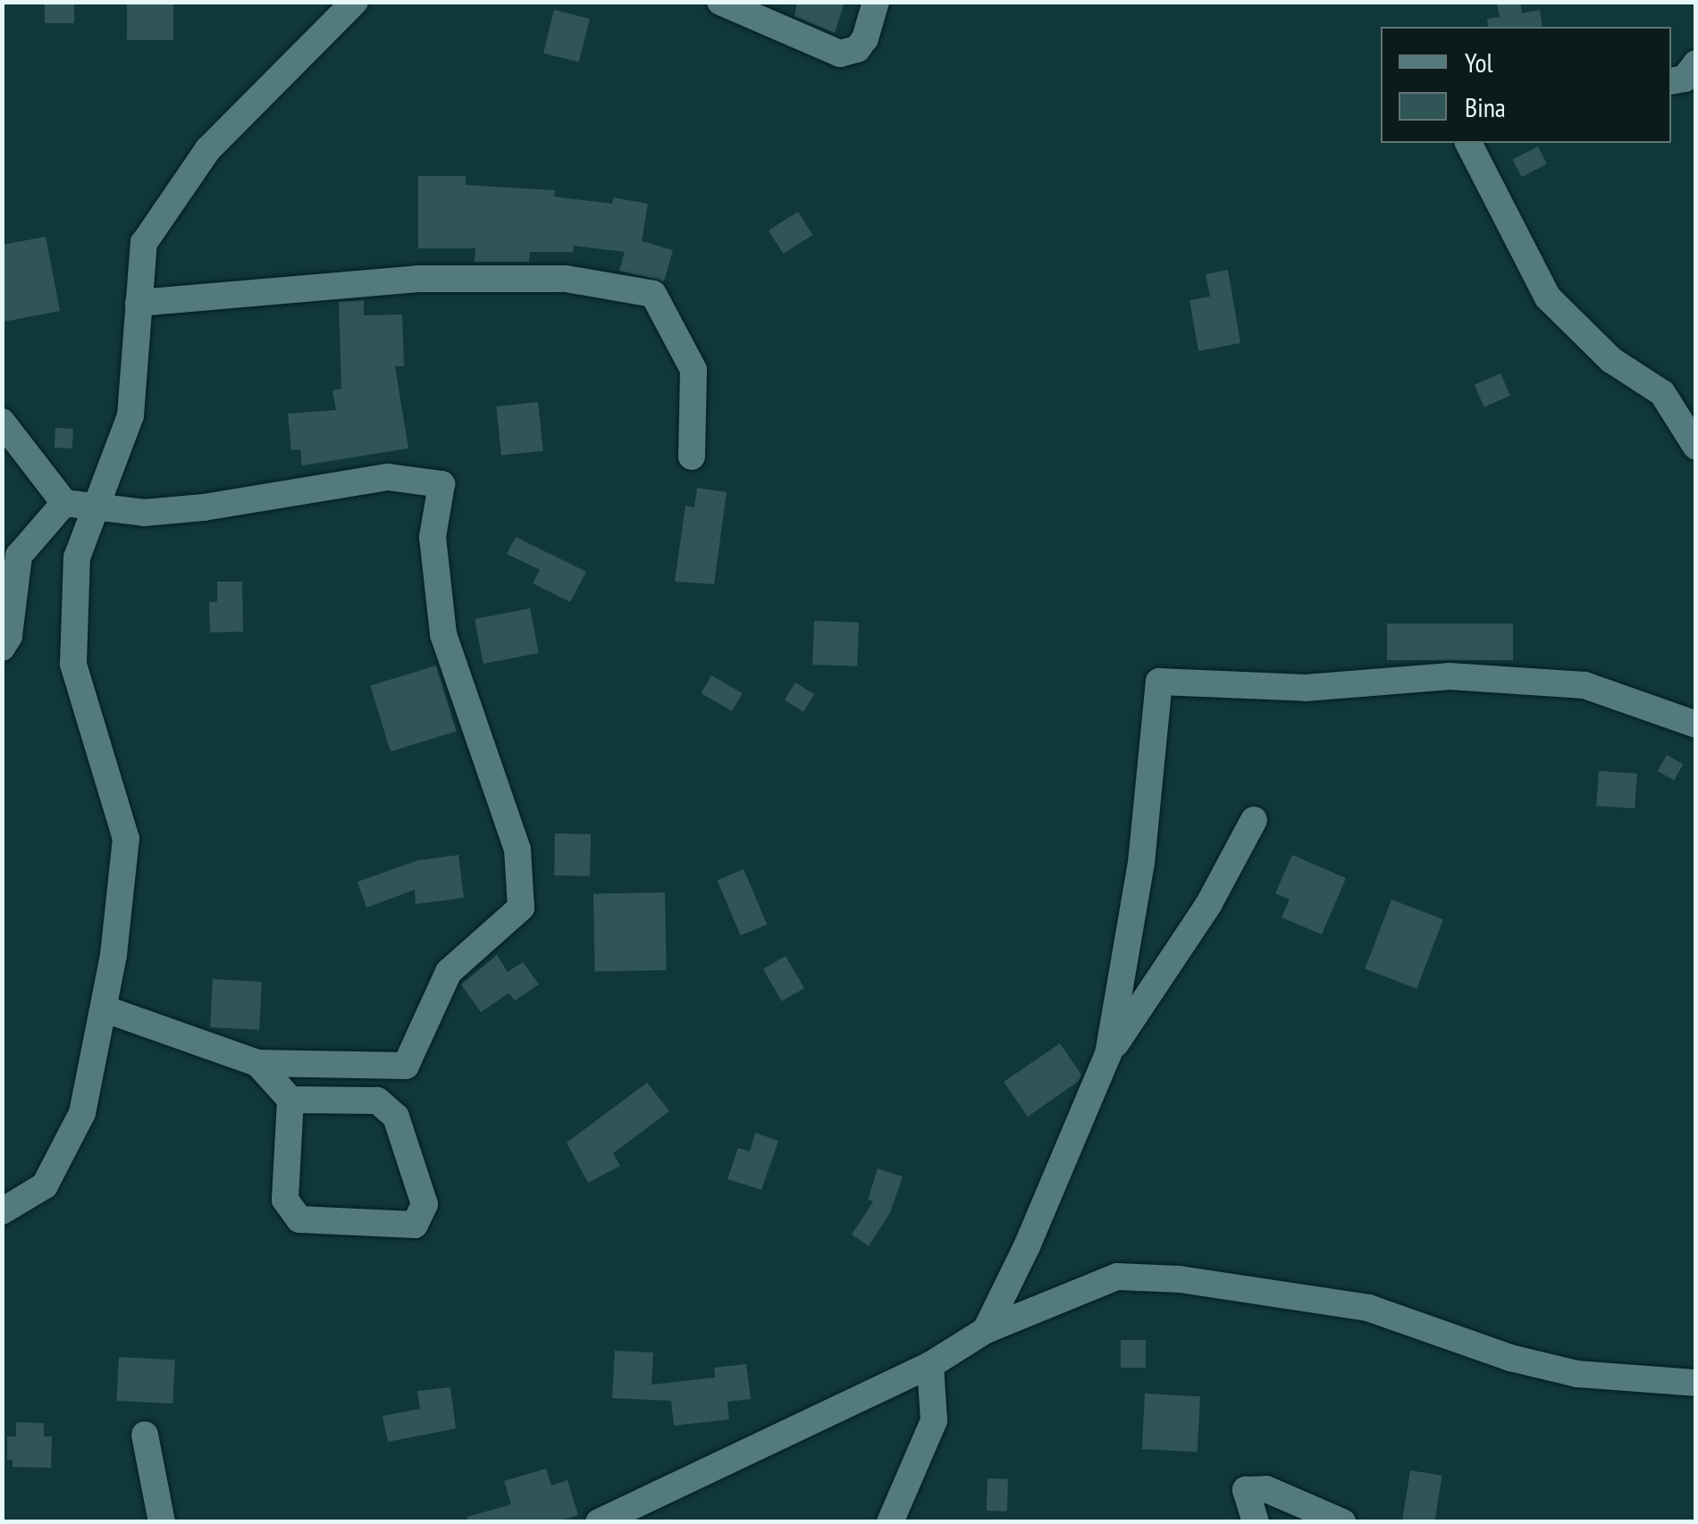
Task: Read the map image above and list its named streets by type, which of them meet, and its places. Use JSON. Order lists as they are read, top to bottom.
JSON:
{
  "legend": ["Yol", "Bina"]
}
